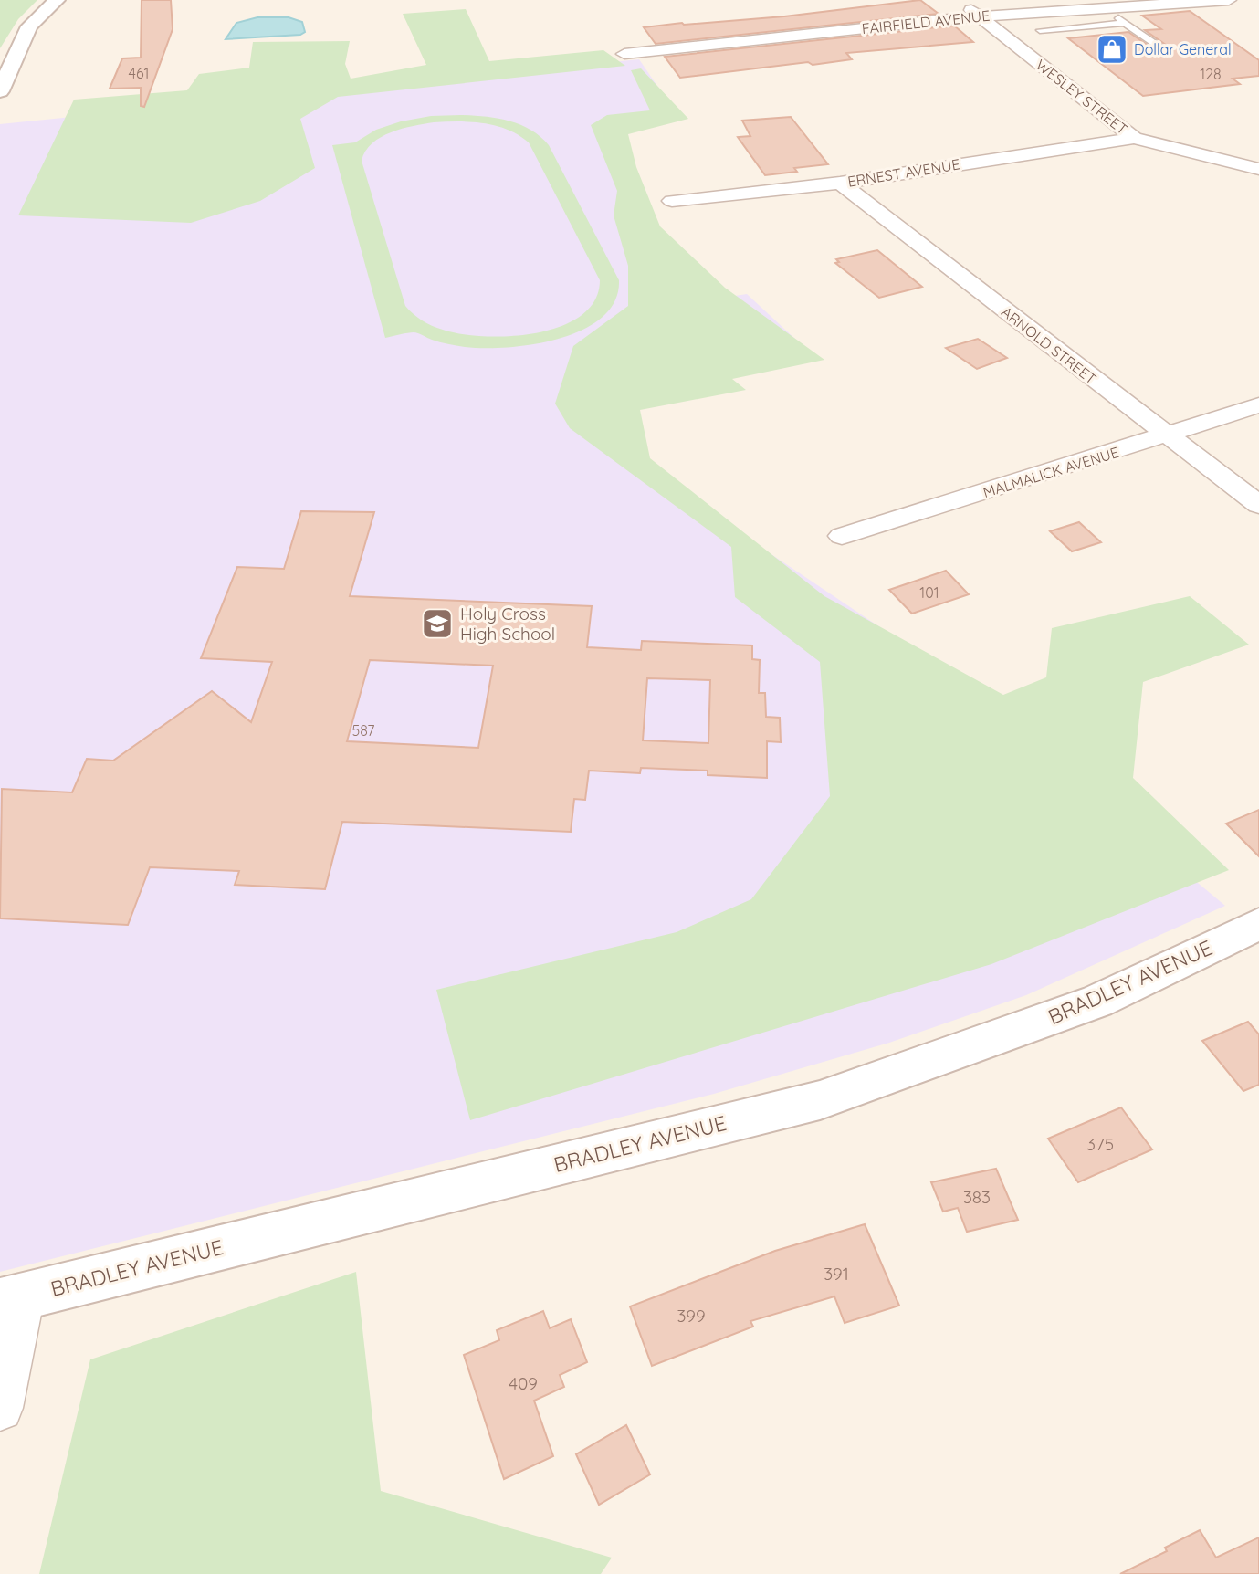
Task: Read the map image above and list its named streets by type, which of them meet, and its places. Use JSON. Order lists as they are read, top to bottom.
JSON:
{
  "streets": {
    "street": [
      "FAIRFIELD AVENUE",
      "WESLEY STREET",
      "ERNEST AVENUE",
      "ARNOLD STREET",
      "MALMALICK AVENUE",
      "BRADLEY AVENUE"
    ]
  },
  "crossings": [
    ["FAIRFIELD AVENUE", "WESLEY STREET"],
    ["WESLEY STREET", "ERNEST AVENUE"],
    ["ERNEST AVENUE", "ARNOLD STREET"],
    ["ARNOLD STREET", "MALMALICK AVENUE"]
  ],
  "places": {
    "shop": ["Dollar General"],
    "school or university": ["Holy Cross High School"]
  },
  "house_numbers": [
    "461",
    "128",
    "101",
    "587",
    "375",
    "383",
    "391",
    "399",
    "409"
  ]
}
